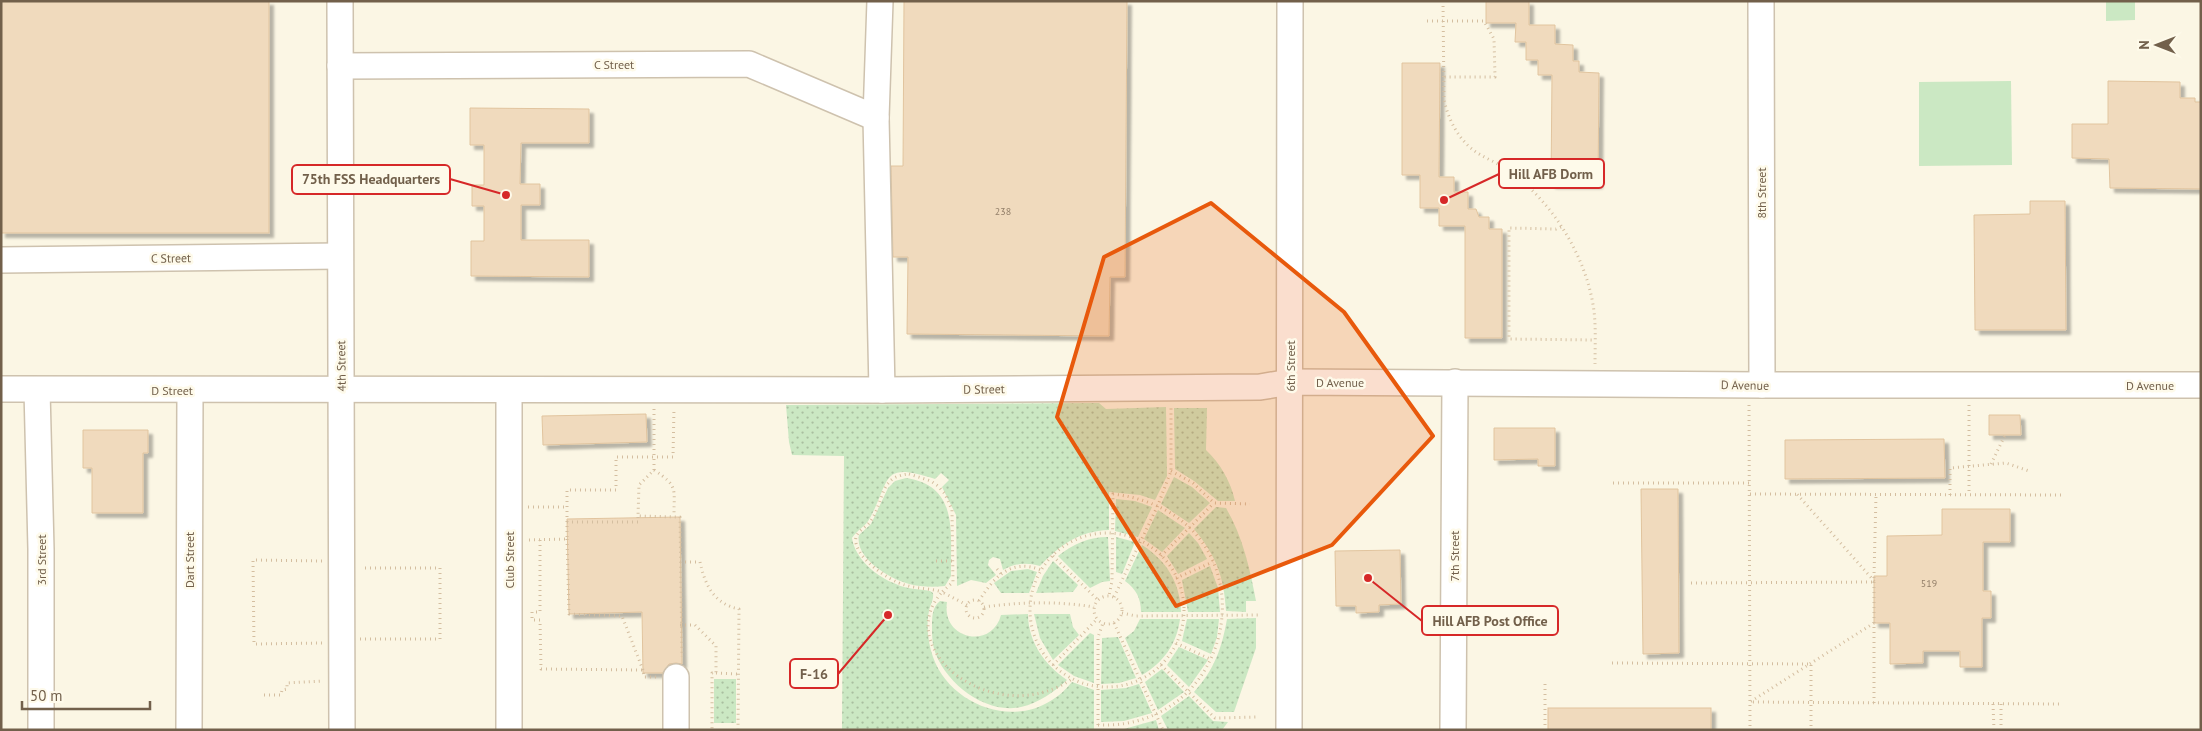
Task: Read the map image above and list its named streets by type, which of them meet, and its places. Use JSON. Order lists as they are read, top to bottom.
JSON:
{
  "streets": {
    "street": [
      "C Street",
      "8th Street",
      "4th Street",
      "6th Street",
      "D Avenue",
      "D Street",
      "7th Street",
      "3rd Street",
      "Dart Street",
      "Club Street"
    ]
  },
  "crossings": [
    ["C Street", "4th Street"],
    ["8th Street", "D Avenue"],
    ["4th Street", "D Street"],
    ["6th Street", "D Avenue"],
    ["6th Street", "D Street"],
    ["D Avenue", "D Street"],
    ["D Avenue", "7th Street"],
    ["D Street", "3rd Street"],
    ["D Street", "Dart Street"]
  ],
  "places": [
    "75th FSS Headquarters",
    "Hill AFB Dorm",
    "Hill AFB Post Office",
    "F-16"
  ],
  "house_numbers": ["238", "519"],
  "scale_bar": "50 m",
  "north": "left"
}
